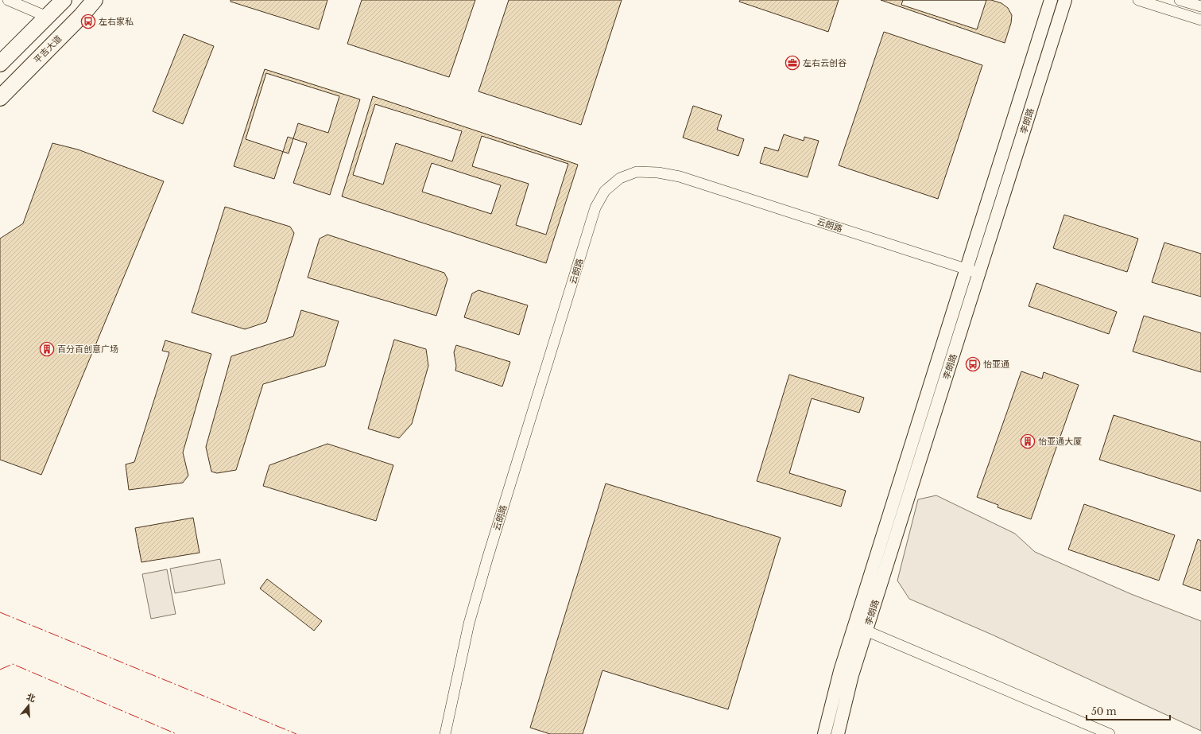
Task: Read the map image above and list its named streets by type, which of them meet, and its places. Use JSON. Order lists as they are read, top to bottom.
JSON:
{
  "streets": {
    "main road": ["平吉大道"],
    "street": ["李朗路", "云朗路"]
  },
  "crossings": [
    ["李朗路", "云朗路"]
  ],
  "places": {
    "bus stop": ["左右家私", "怡亚通"],
    "office": ["左右云创谷"],
    "building": ["百分百创意广场", "怡亚通大厦"]
  },
  "scale_bar": "50 m",
  "north": "top"
}
